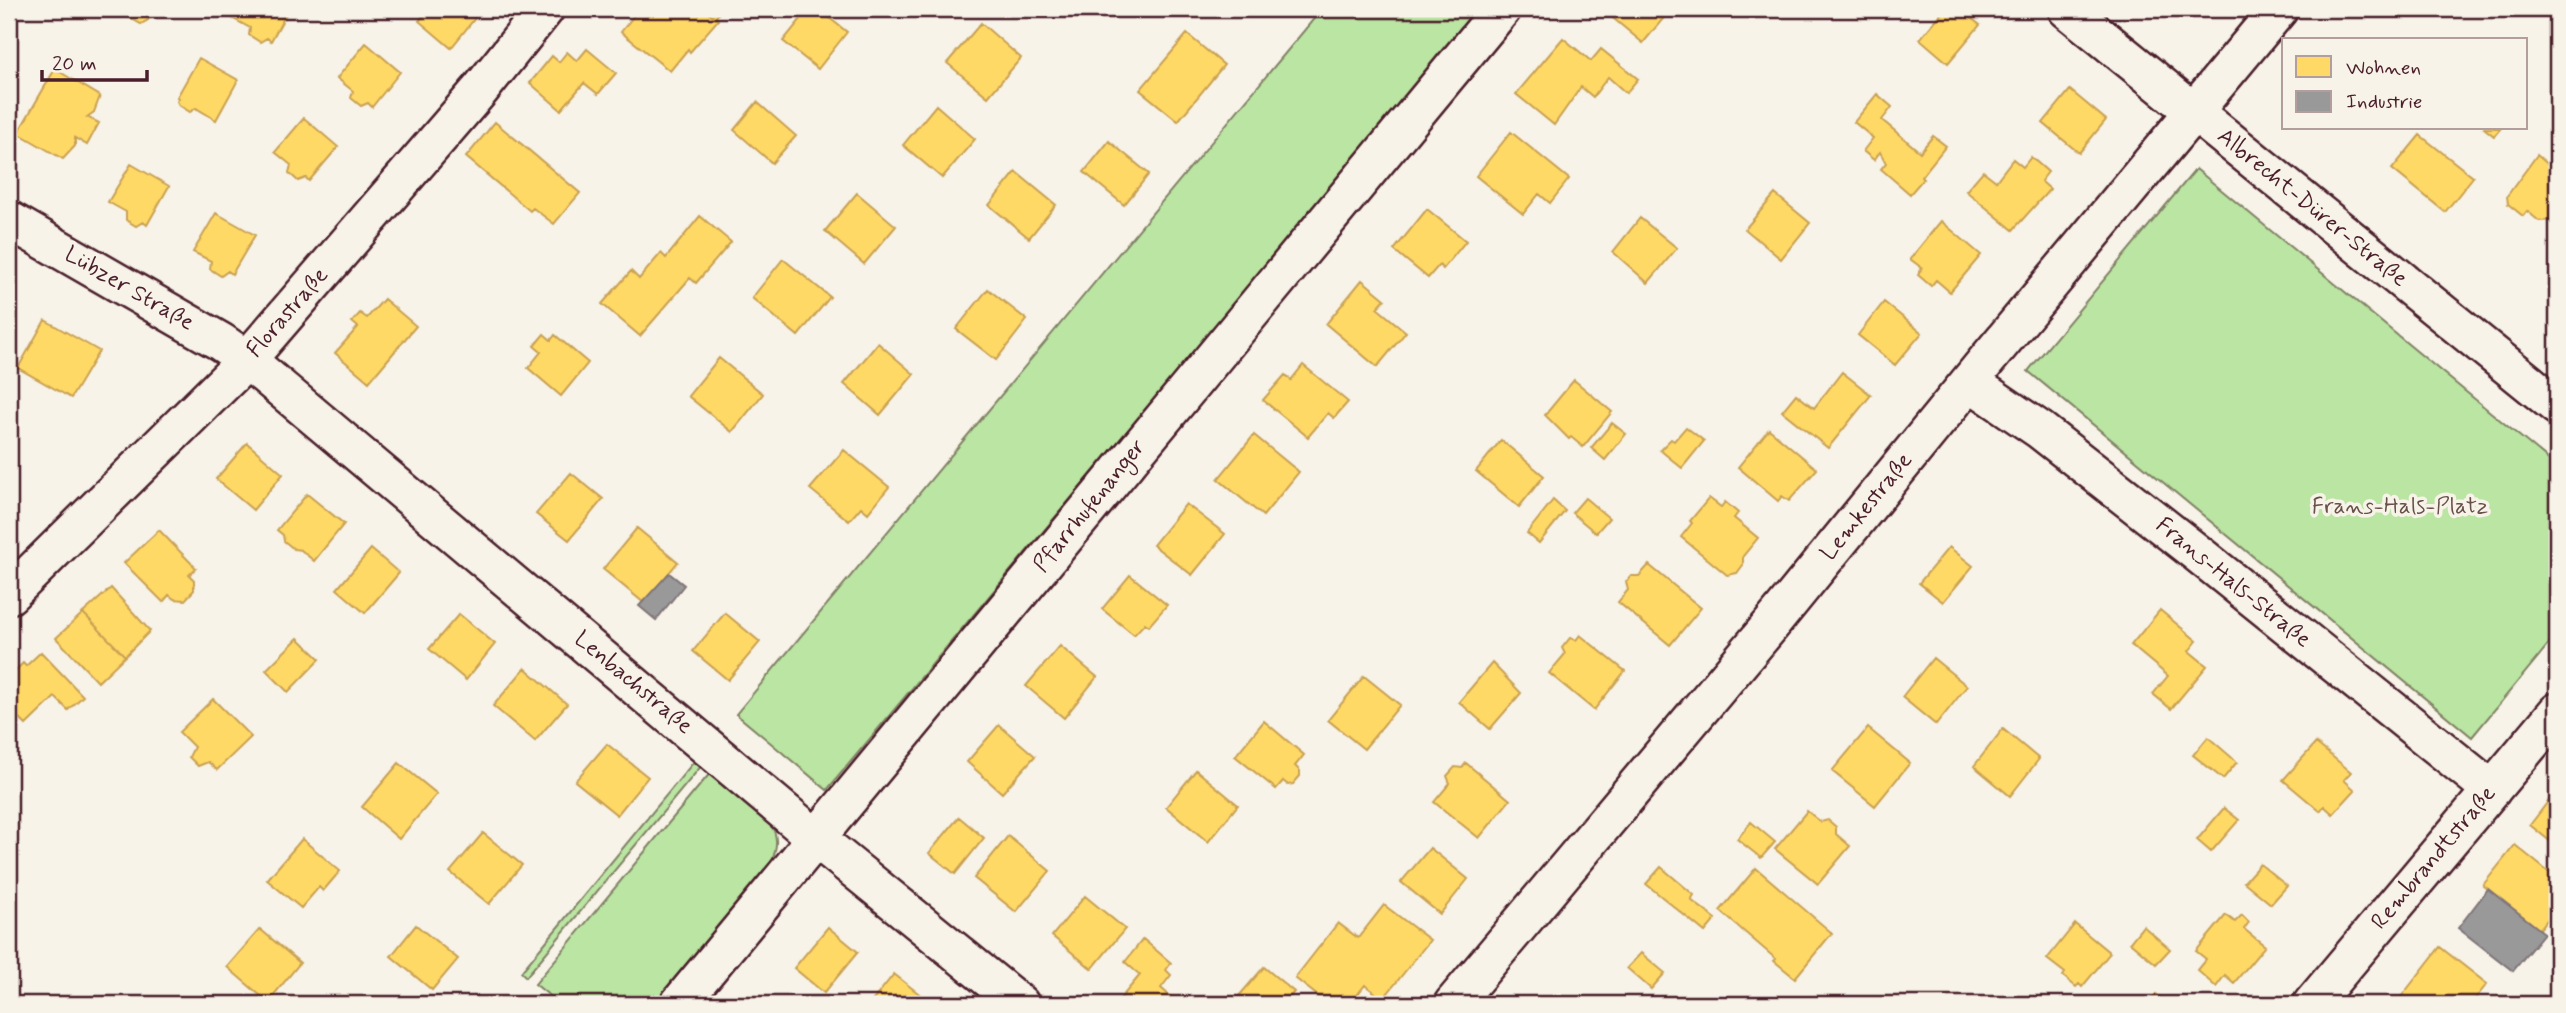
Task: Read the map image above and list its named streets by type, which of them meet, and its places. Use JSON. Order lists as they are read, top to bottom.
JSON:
{
  "streets": {
    "street": [
      "Albrecht-Dürer-Straße",
      "Lübzer Straße",
      "Florastraße",
      "Pfarrhufenanger",
      "Lemkestraße",
      "Frans-Hals-Straße",
      "Lenbachstraße",
      "Rembrandtstraße"
    ]
  },
  "crossings": [
    ["Albrecht-Dürer-Straße", "Lemkestraße"],
    ["Lübzer Straße", "Florastraße"],
    ["Lübzer Straße", "Lenbachstraße"],
    ["Florastraße", "Lenbachstraße"],
    ["Pfarrhufenanger", "Lenbachstraße"],
    ["Lemkestraße", "Frans-Hals-Straße"],
    ["Frans-Hals-Straße", "Rembrandtstraße"]
  ],
  "parks": ["Frans-Hals-Platz"],
  "legend": ["Wohnen", "Industrie"],
  "scale_bar": "20 m"
}
